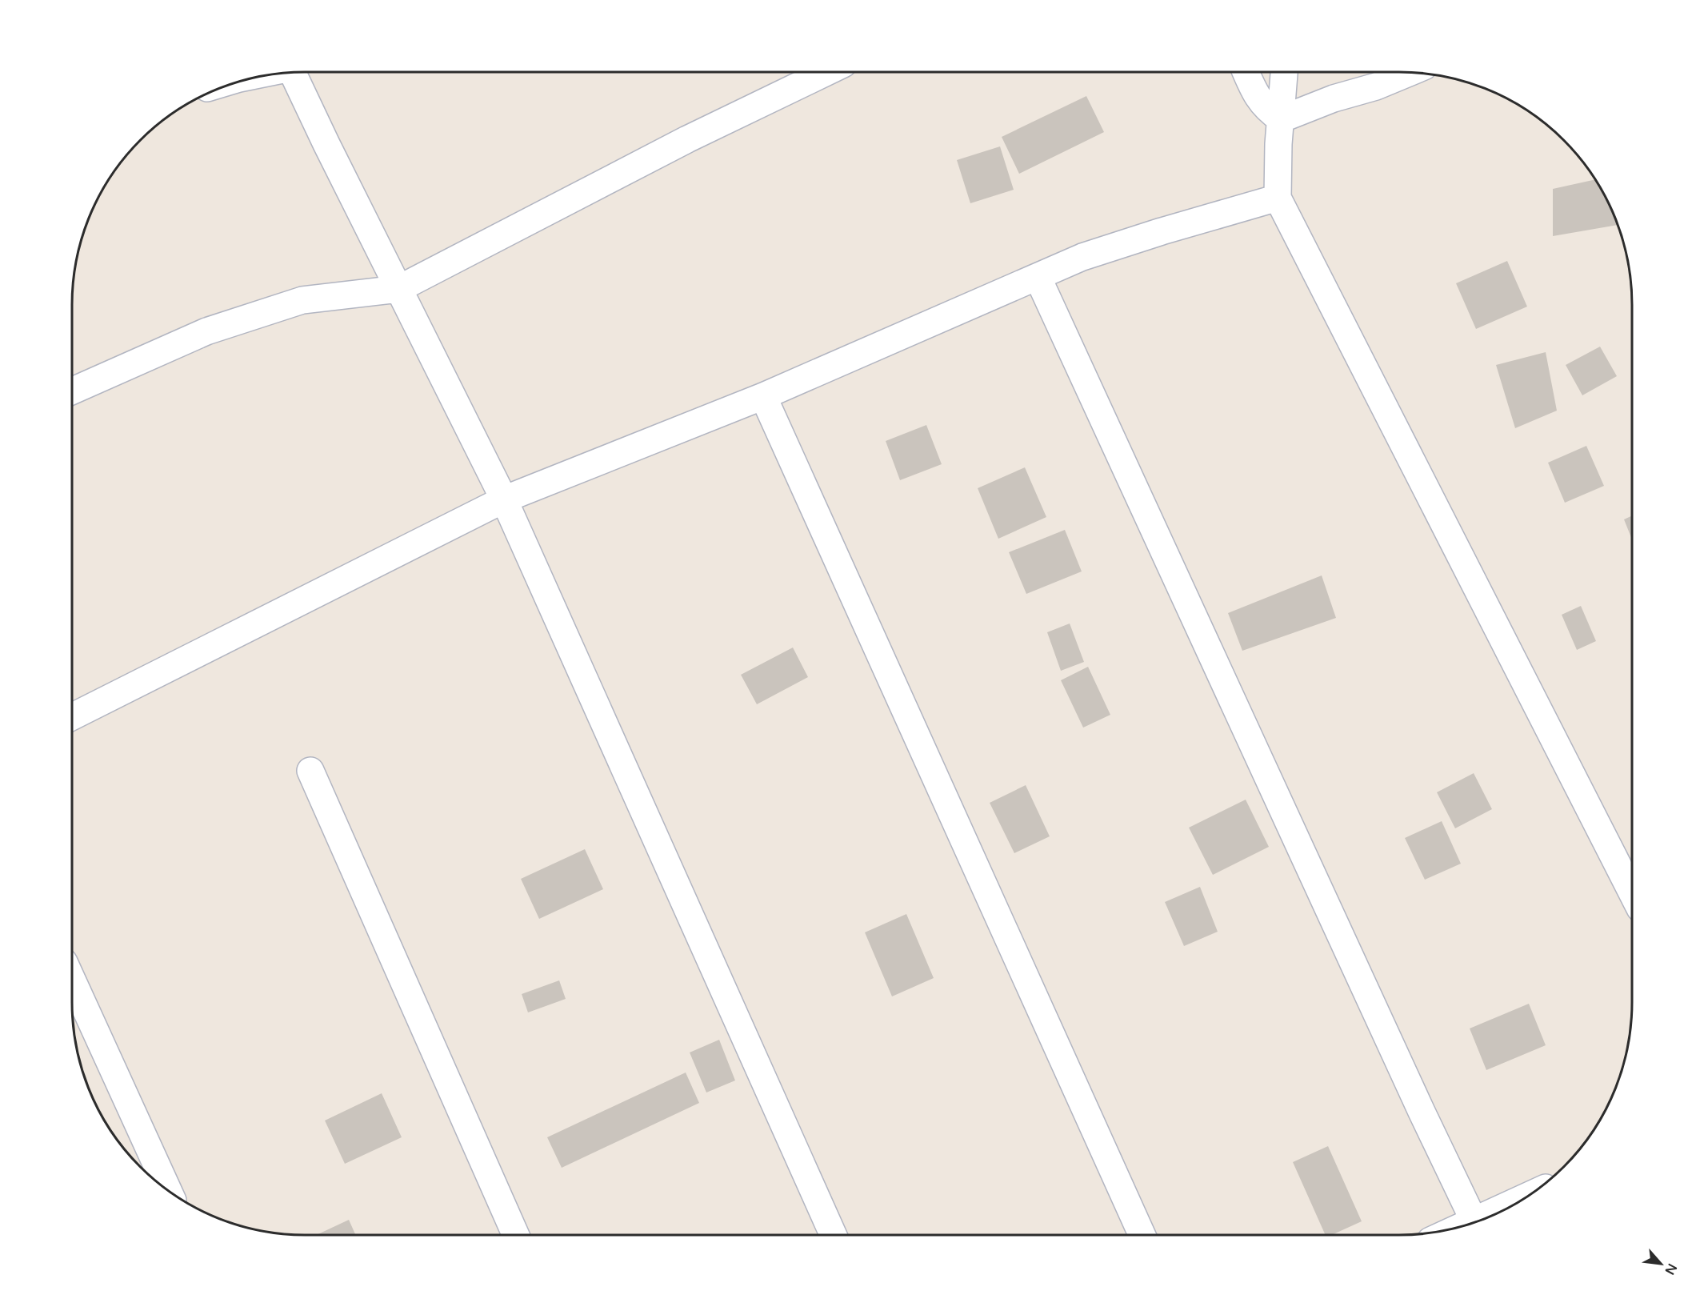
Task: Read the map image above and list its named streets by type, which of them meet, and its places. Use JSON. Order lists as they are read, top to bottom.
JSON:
{
  "north": "bottom right"
}
